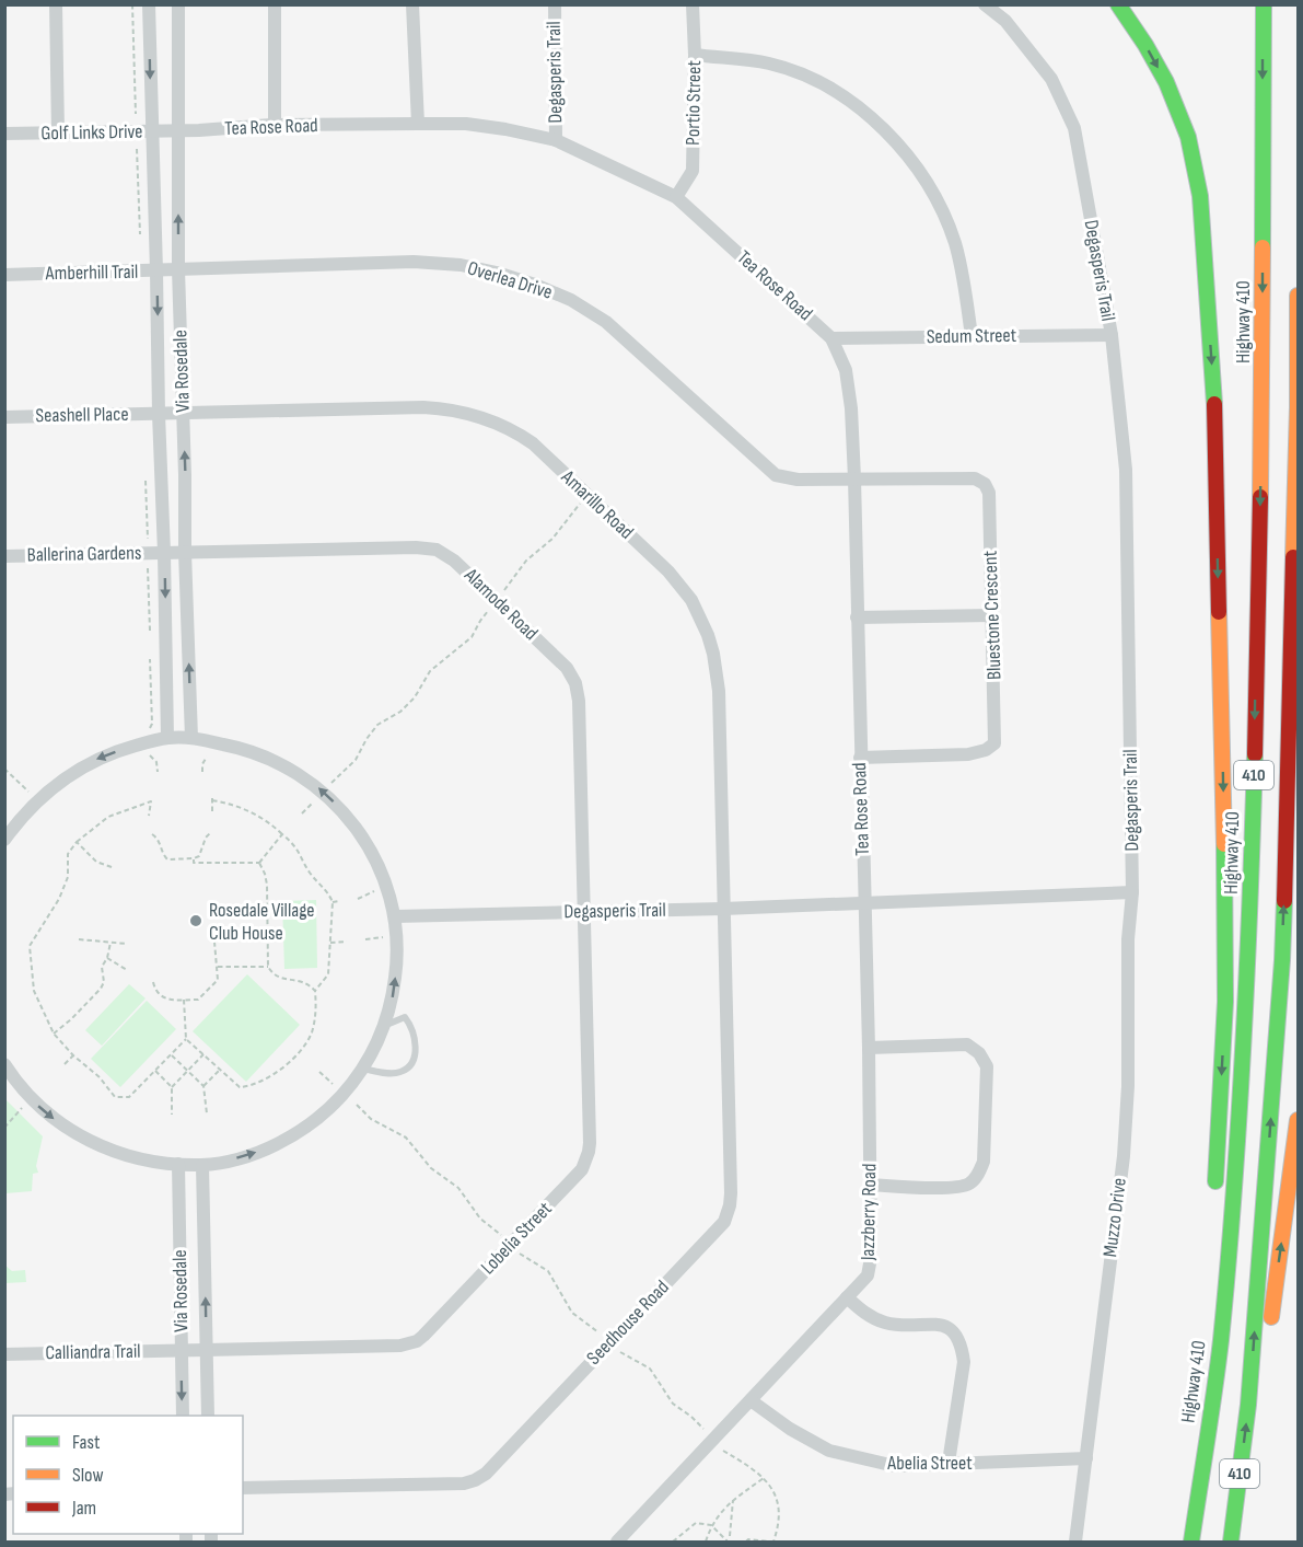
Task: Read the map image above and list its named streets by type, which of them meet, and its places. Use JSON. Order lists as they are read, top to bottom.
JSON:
{
  "streets": {
    "highway": ["Highway 410", "410"],
    "street": [
      "Degasperis Trail",
      "Portio Street",
      "Tea Rose Road",
      "Golf Links Drive",
      "Amberhill Trail",
      "Overlea Drive",
      "Sedum Street",
      "Via Rosedale",
      "Seashell Place",
      "Amarillo Road",
      "Ballerina Gardens",
      "Alamode Road",
      "Bluestone Crescent",
      "Jazzberry Road",
      "Muzzo Drive",
      "Lobelia Street",
      "Seedhouse Road",
      "Calliandra Trail",
      "Abelia Street"
    ]
  },
  "crossings": [
    ["Degasperis Trail", "Tea Rose Road"],
    ["Degasperis Trail", "Sedum Street"],
    ["Degasperis Trail", "Amarillo Road"],
    ["Degasperis Trail", "Alamode Road"],
    ["Degasperis Trail", "Jazzberry Road"],
    ["Degasperis Trail", "Muzzo Drive"],
    ["Degasperis Trail", "Lobelia Street"],
    ["Degasperis Trail", "Seedhouse Road"],
    ["Portio Street", "Tea Rose Road"],
    ["Tea Rose Road", "Golf Links Drive"],
    ["Tea Rose Road", "Overlea Drive"],
    ["Tea Rose Road", "Sedum Street"],
    ["Tea Rose Road", "Via Rosedale"],
    ["Tea Rose Road", "Bluestone Crescent"],
    ["Tea Rose Road", "Jazzberry Road"],
    ["Golf Links Drive", "Via Rosedale"],
    ["Amberhill Trail", "Overlea Drive"],
    ["Amberhill Trail", "Via Rosedale"],
    ["Overlea Drive", "Via Rosedale"],
    ["Overlea Drive", "Bluestone Crescent"],
    ["Via Rosedale", "Seashell Place"],
    ["Via Rosedale", "Amarillo Road"],
    ["Via Rosedale", "Ballerina Gardens"],
    ["Via Rosedale", "Alamode Road"],
    ["Via Rosedale", "Lobelia Street"],
    ["Via Rosedale", "Calliandra Trail"],
    ["Seashell Place", "Amarillo Road"],
    ["Amarillo Road", "Seedhouse Road"],
    ["Ballerina Gardens", "Alamode Road"],
    ["Alamode Road", "Lobelia Street"],
    ["Jazzberry Road", "Abelia Street"],
    ["Muzzo Drive", "Abelia Street"],
    ["Lobelia Street", "Calliandra Trail"]
  ],
  "places": ["Rosedale Village Club House"],
  "legend": ["Fast", "Slow", "Jam"]
}
